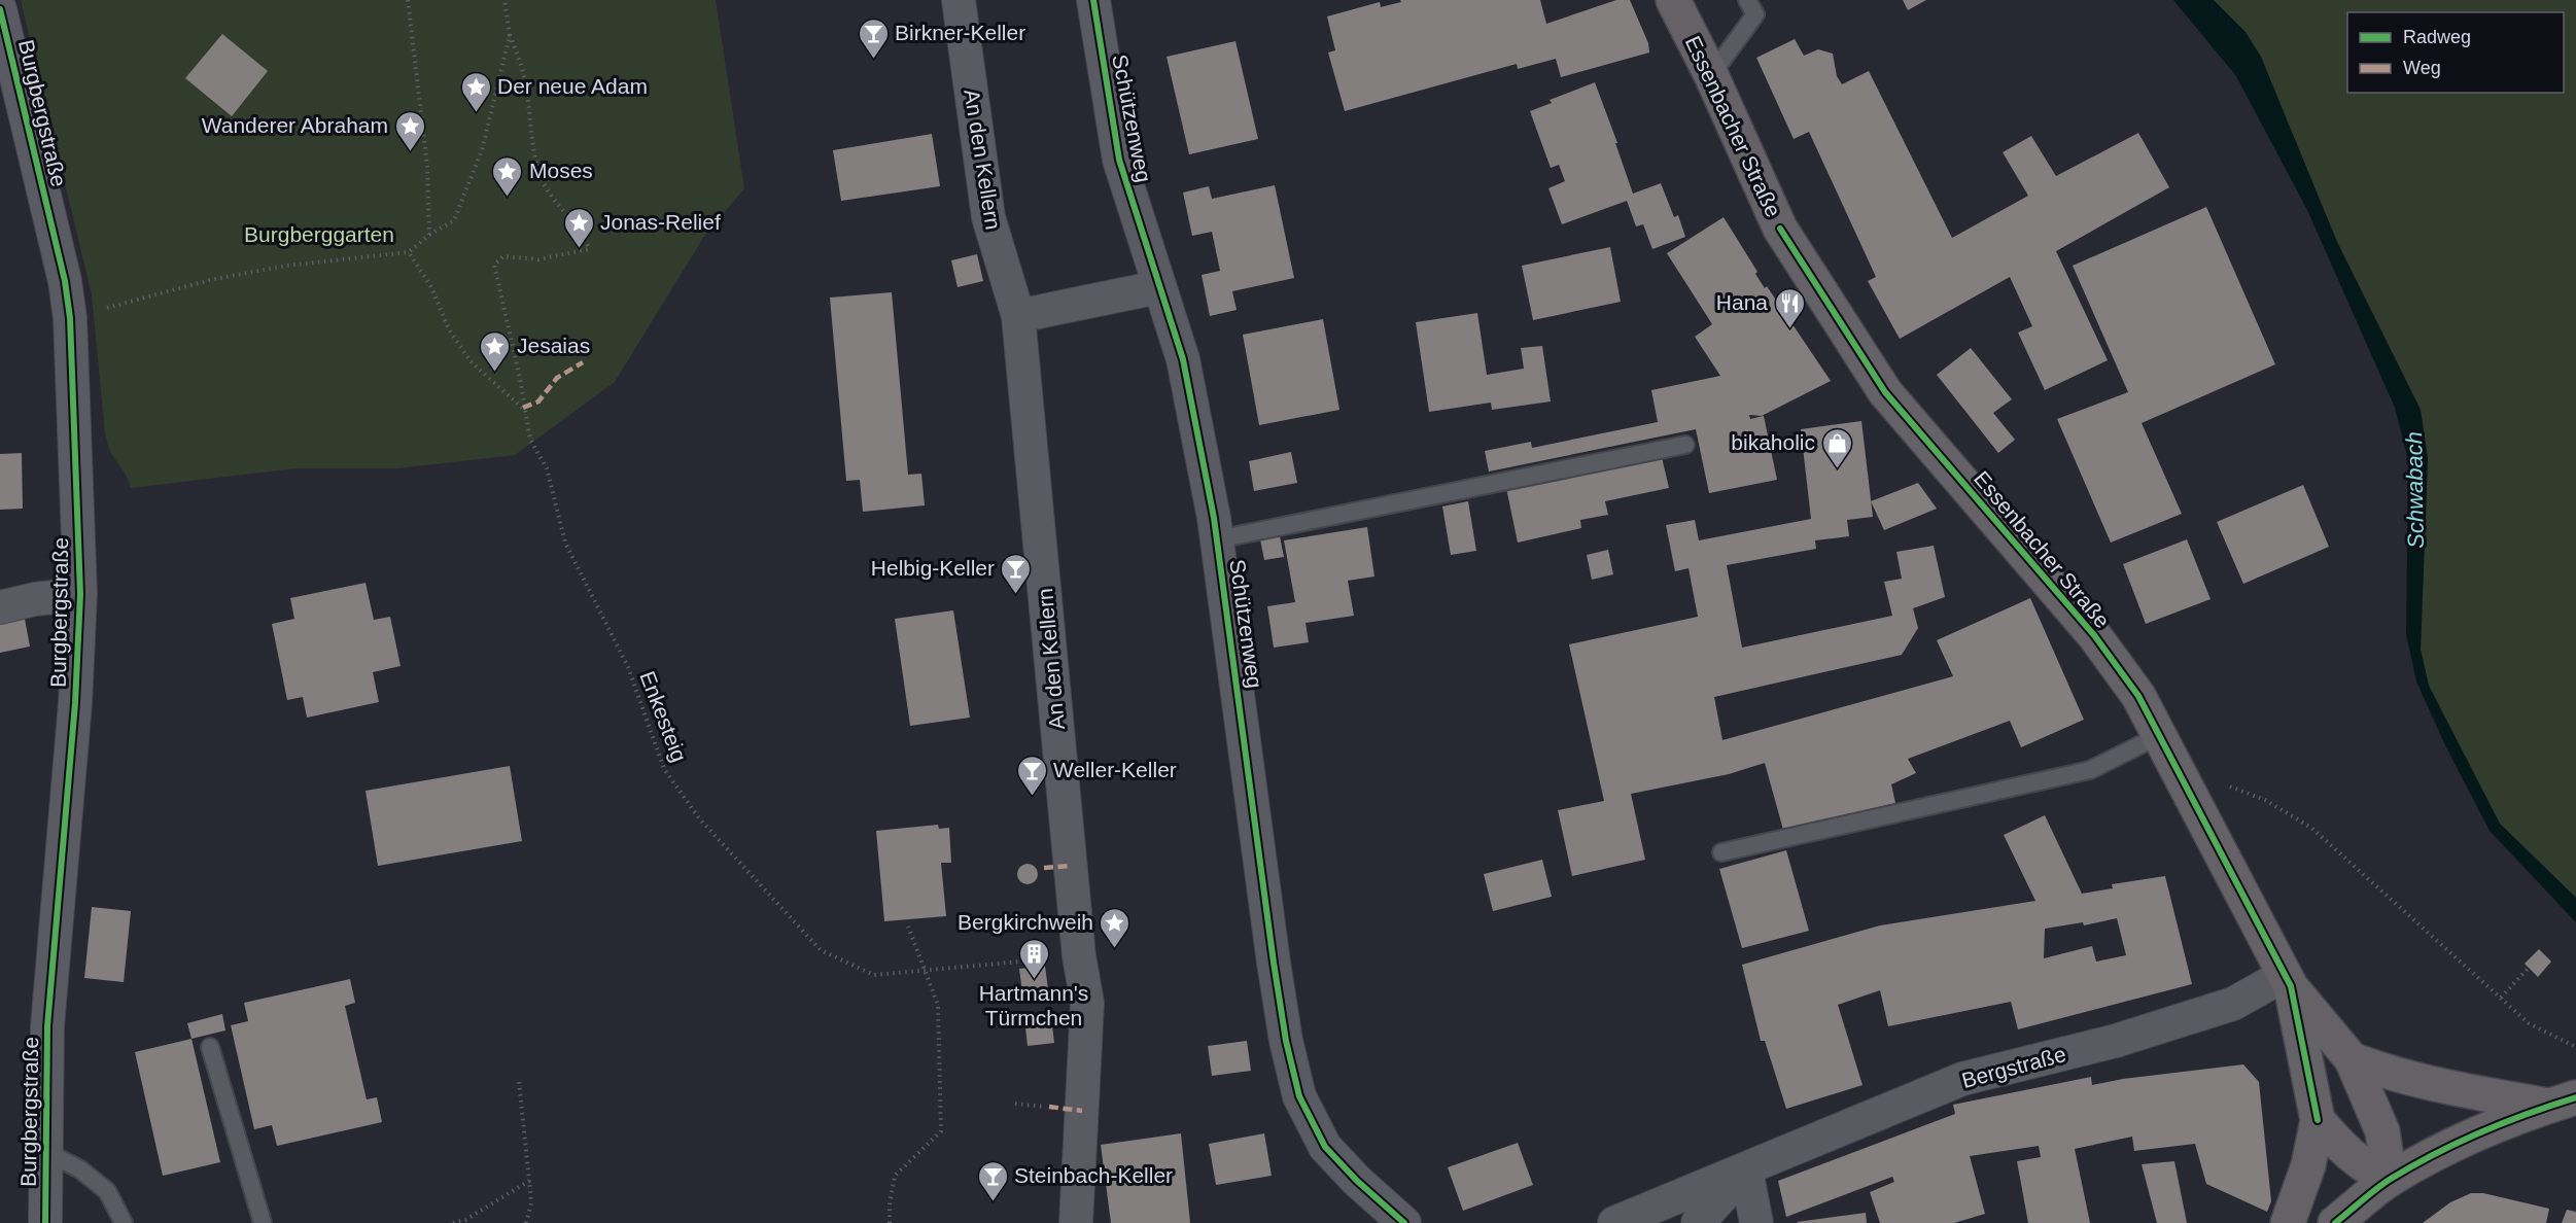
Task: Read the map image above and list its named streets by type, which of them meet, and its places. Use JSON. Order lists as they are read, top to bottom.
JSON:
{
  "streets": {
    "street": [
      "Burgbergstraße",
      "Schützenweg",
      "Essenbacher Straße",
      "An den Kellern",
      "Bergstraße"
    ],
    "path": ["Enkesteig"]
  },
  "crossings": [
    ["Essenbacher Straße", "Bergstraße"],
    ["An den Kellern", "Enkesteig"]
  ],
  "water": ["Schwabach"],
  "parks": ["Burgberggarten"],
  "places": {
    "bar": [
      "Birkner-Keller",
      "Helbig-Keller",
      "Weller-Keller",
      "Steinbach-Keller"
    ],
    "place": [
      "Der neue Adam",
      "Wanderer Abraham",
      "Moses",
      "Jonas-Relief",
      "Jesaias",
      "Bergkirchweih"
    ],
    "restaurant": ["Hana"],
    "shop": ["bikaholic"],
    "building": ["Hartmann's Türmchen"]
  },
  "legend": ["Radweg", "Weg"]
}
